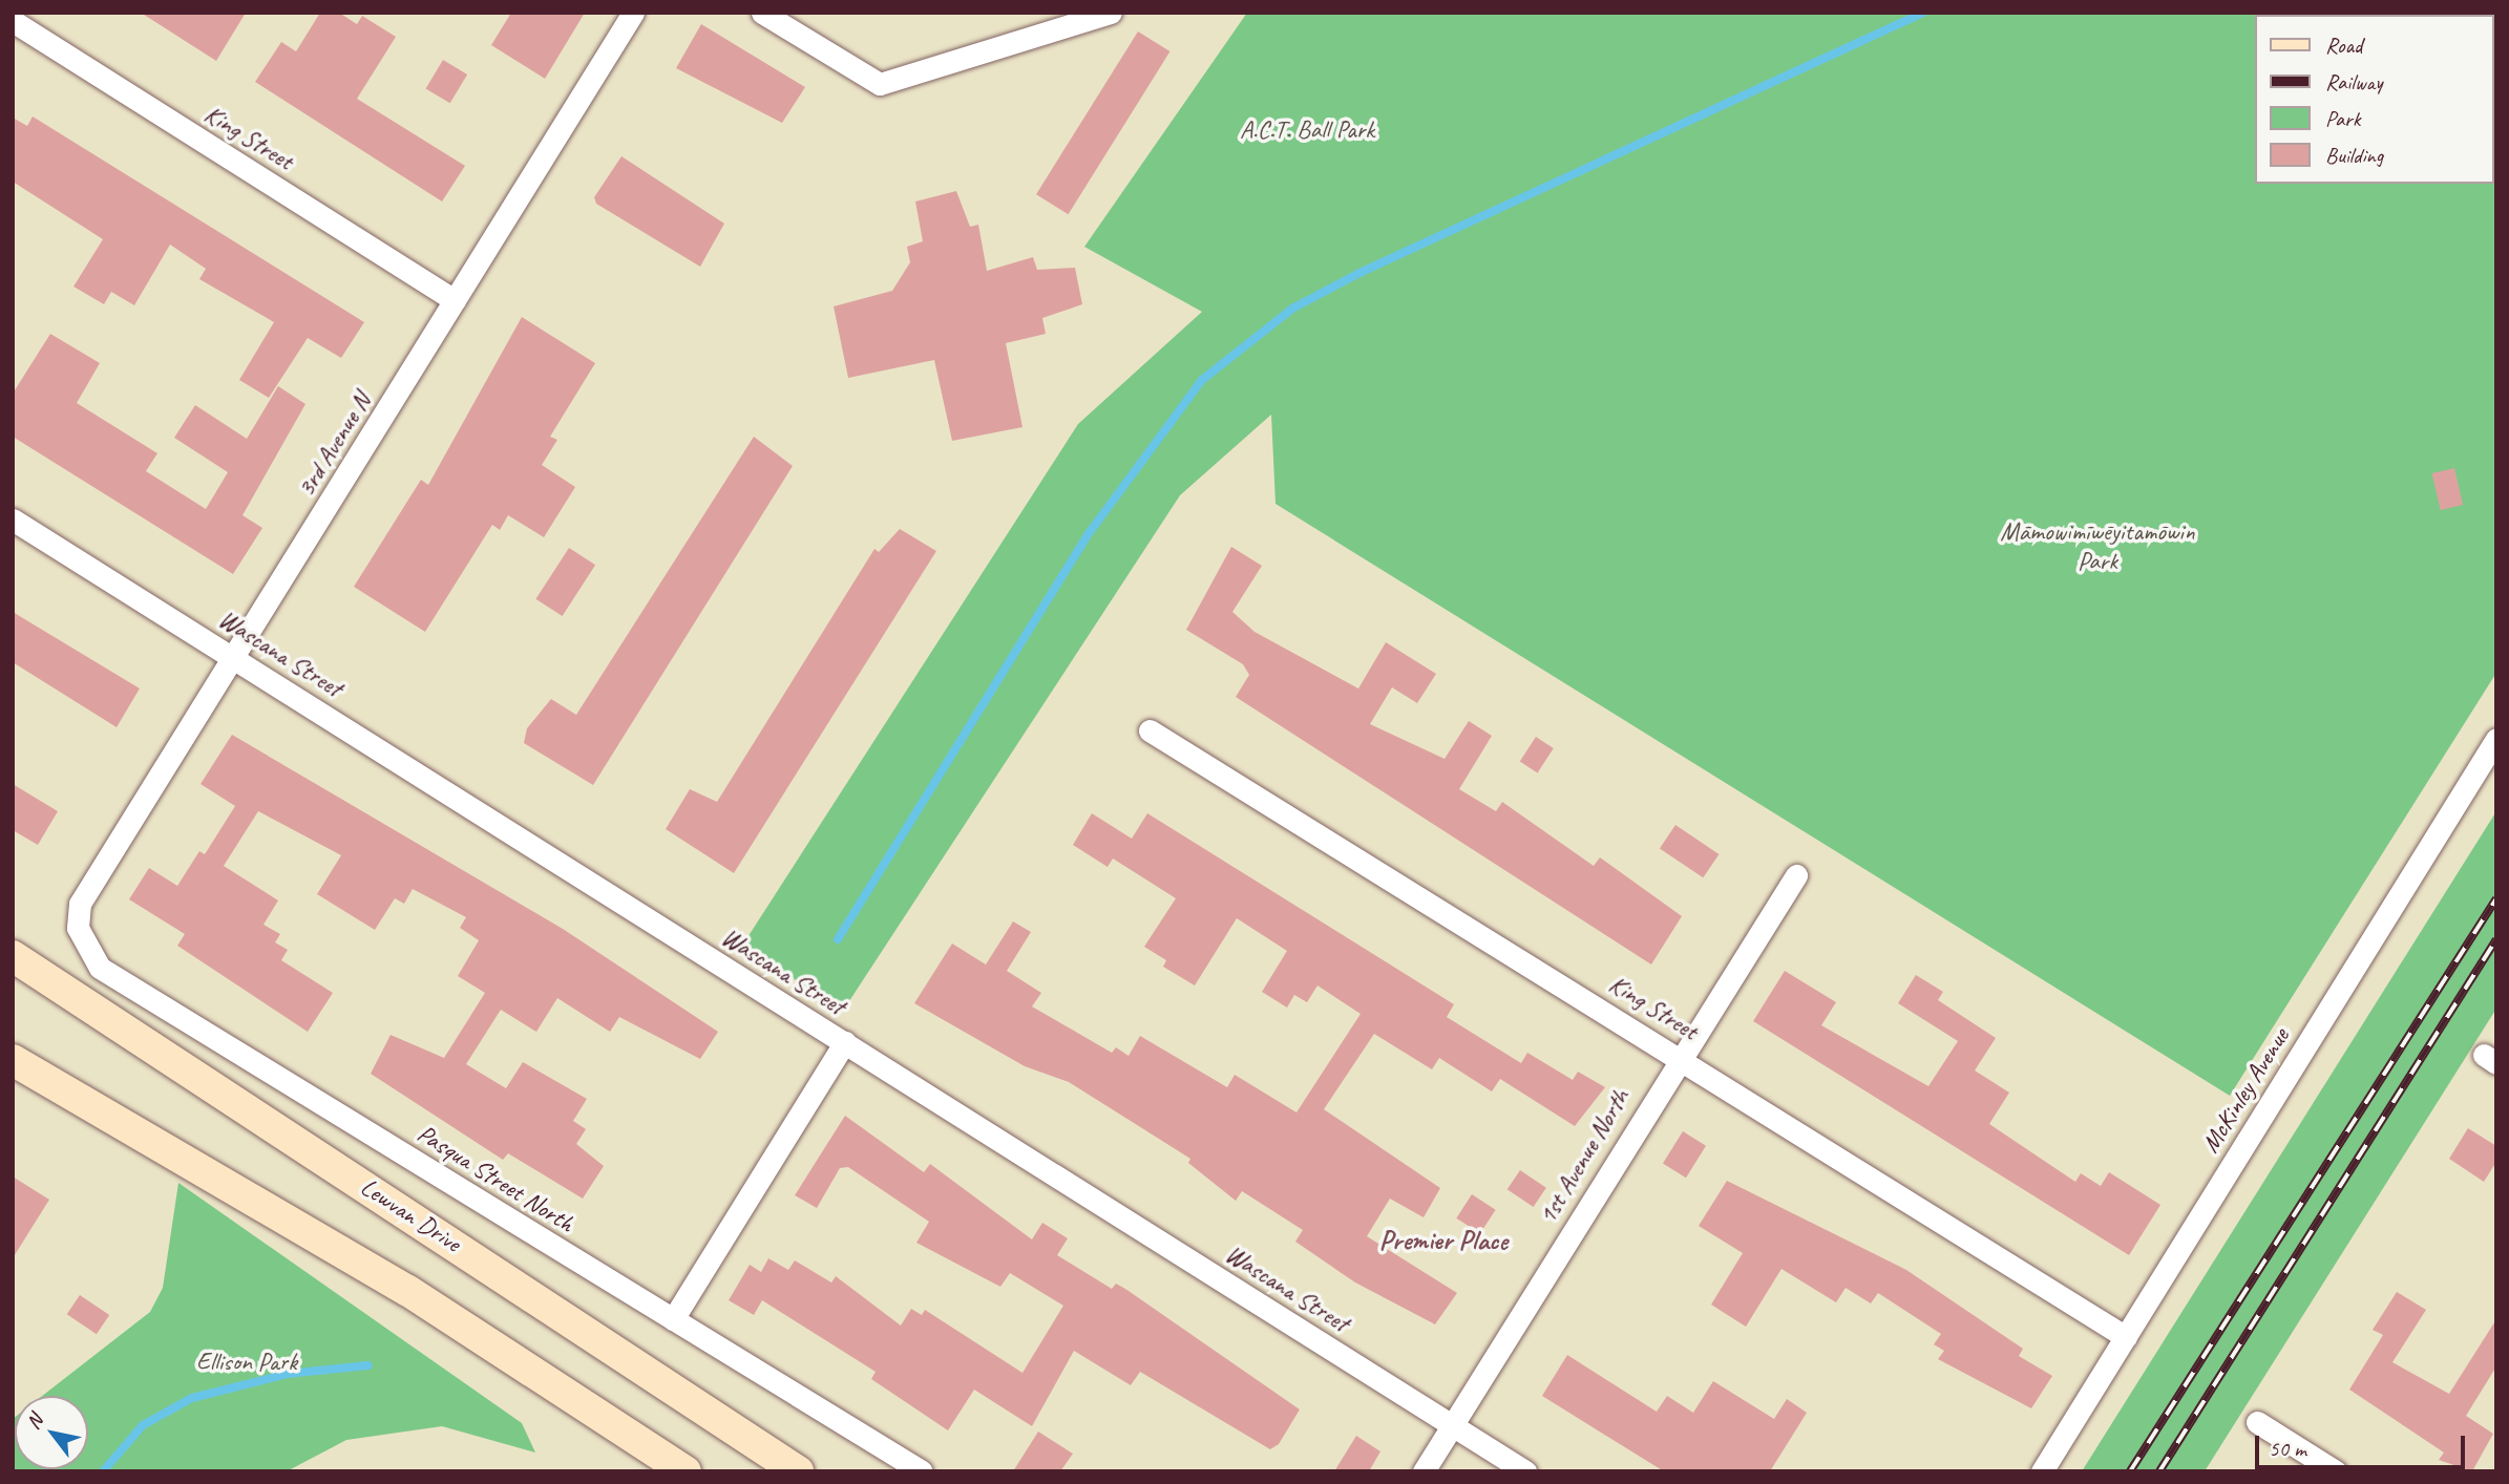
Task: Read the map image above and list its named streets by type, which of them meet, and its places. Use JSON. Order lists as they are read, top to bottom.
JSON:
{
  "streets": {
    "main road": ["Lewvan Drive"],
    "street": [
      "King Street",
      "3rd Avenue N",
      "Wascana Street",
      "McKinley Avenue",
      "1st Avenue North",
      "Pasqua Street North"
    ]
  },
  "crossings": [
    ["King Street", "3rd Avenue N"],
    ["King Street", "McKinley Avenue"],
    ["King Street", "1st Avenue North"],
    ["3rd Avenue N", "Wascana Street"],
    ["3rd Avenue N", "Pasqua Street North"],
    ["Wascana Street", "1st Avenue North"]
  ],
  "districts": ["Premier Place"],
  "parks": ["A.C.T. Ball Park", "Māmowimīwēyitamōwin Park", "Ellison Park"],
  "legend": [
    "Road",
    "Railway",
    "Park",
    "Building"
  ],
  "scale_bar": "50 m",
  "north": "top left"
}
